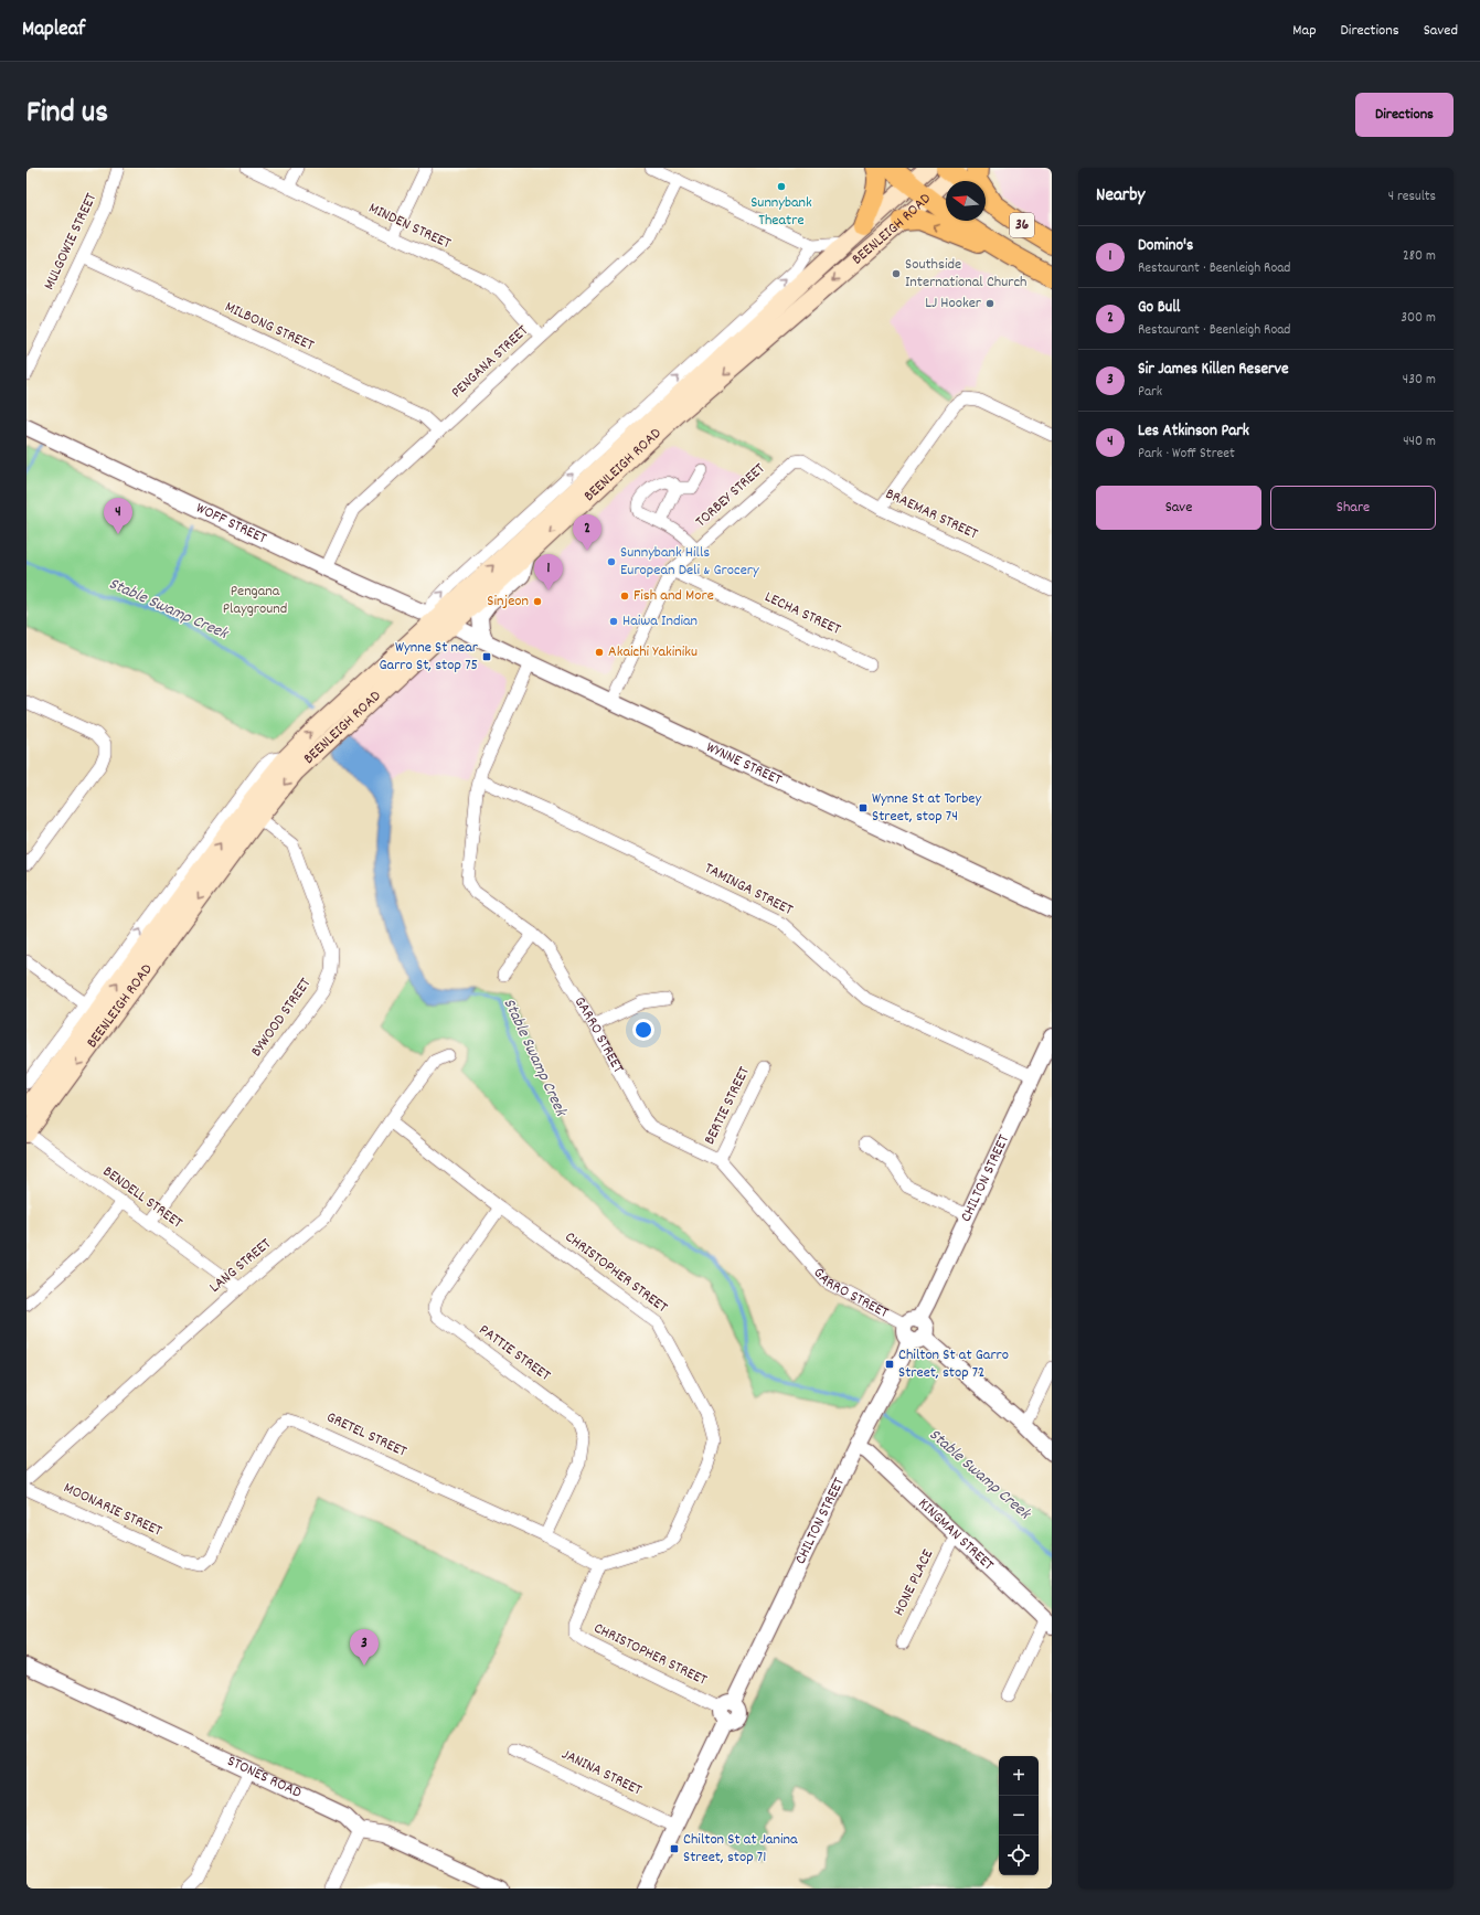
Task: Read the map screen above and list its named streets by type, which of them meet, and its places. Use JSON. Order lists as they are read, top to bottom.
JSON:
{
  "streets": {
    "main road": ["36", "BEENLEIGH ROAD"],
    "street": [
      "MINDEN STREET",
      "MULGOWIE STREET",
      "MILBONG STREET",
      "PENGANA STREET",
      "TORBEY STREET",
      "BRAEMAR STREET",
      "WOFF STREET",
      "LECHA STREET",
      "WYNNE STREET",
      "TAMINGA STREET",
      "BYWOOD STREET",
      "GARRO STREET",
      "BERTIE STREET",
      "CHILTON STREET",
      "BENDELL STREET",
      "LANG STREET",
      "CHRISTOPHER STREET",
      "PATTIE STREET",
      "GRETEL STREET",
      "MOONARIE STREET",
      "KINGMAN STREET",
      "HONE PLACE",
      "JANINA STREET",
      "STONES ROAD"
    ]
  },
  "crossings": [
    ["36", "BEENLEIGH ROAD"],
    ["MINDEN STREET", "PENGANA STREET"],
    ["BEENLEIGH ROAD", "WOFF STREET"],
    ["BEENLEIGH ROAD", "WYNNE STREET"],
    ["BEENLEIGH ROAD", "BYWOOD STREET"],
    ["BEENLEIGH ROAD", "BENDELL STREET"],
    ["MULGOWIE STREET", "MILBONG STREET"],
    ["MILBONG STREET", "PENGANA STREET"],
    ["PENGANA STREET", "WOFF STREET"],
    ["TORBEY STREET", "BRAEMAR STREET"],
    ["TORBEY STREET", "LECHA STREET"],
    ["TORBEY STREET", "WYNNE STREET"],
    ["WOFF STREET", "WYNNE STREET"],
    ["WYNNE STREET", "GARRO STREET"],
    ["TAMINGA STREET", "GARRO STREET"],
    ["TAMINGA STREET", "CHILTON STREET"],
    ["BYWOOD STREET", "BENDELL STREET"],
    ["GARRO STREET", "BERTIE STREET"],
    ["GARRO STREET", "CHILTON STREET"],
    ["CHILTON STREET", "CHRISTOPHER STREET"],
    ["CHILTON STREET", "KINGMAN STREET"],
    ["CHILTON STREET", "JANINA STREET"],
    ["BENDELL STREET", "LANG STREET"],
    ["LANG STREET", "CHRISTOPHER STREET"],
    ["CHRISTOPHER STREET", "PATTIE STREET"],
    ["CHRISTOPHER STREET", "GRETEL STREET"],
    ["PATTIE STREET", "GRETEL STREET"],
    ["GRETEL STREET", "MOONARIE STREET"],
    ["KINGMAN STREET", "HONE PLACE"]
  ],
  "water": ["Stable Swamp Creek"],
  "parks": ["Pengana Playground"],
  "places": {
    "other": [
      "Sunnybank Theatre",
      "Southside International Church",
      "LJ Hooker",
      "Sunnybank Hills European Deli & Grocery",
      "Fish and More",
      "Sinjeon",
      "Haiwa Indian",
      "Akaichi Yakiniku"
    ],
    "transit": [
      "Wynne St near Garro St, stop 75",
      "Wynne St at Torbey Street, stop 74",
      "Chilton St at Garro Street, stop 72",
      "Chilton St at Janina Street, stop 71"
    ]
  },
  "north": "left",
  "page": {
    "header": "Mapleaf",
    "nav": ["Map", "Directions", "Saved"],
    "title": "Find us",
    "buttons": [
      "Directions",
      ["Save", "Share"]
    ],
    "heading": ["Nearby", "4 results"],
    "list": [
      {
        "mark": "1",
        "name": "Domino's",
        "note": "Restaurant · Beenleigh Road",
        "value": "280 m"
      },
      {
        "mark": "2",
        "name": "Go Bull",
        "note": "Restaurant · Beenleigh Road",
        "value": "300 m"
      },
      {
        "mark": "3",
        "name": "Sir James Killen Reserve",
        "note": "Park",
        "value": "430 m"
      },
      {
        "mark": "4",
        "name": "Les Atkinson Park",
        "note": "Park · Woff Street",
        "value": "440 m"
      }
    ],
    "pins": [
      "4",
      "2",
      "1",
      "3"
    ],
    "map_buttons": ["+", "−"]
  }
}
